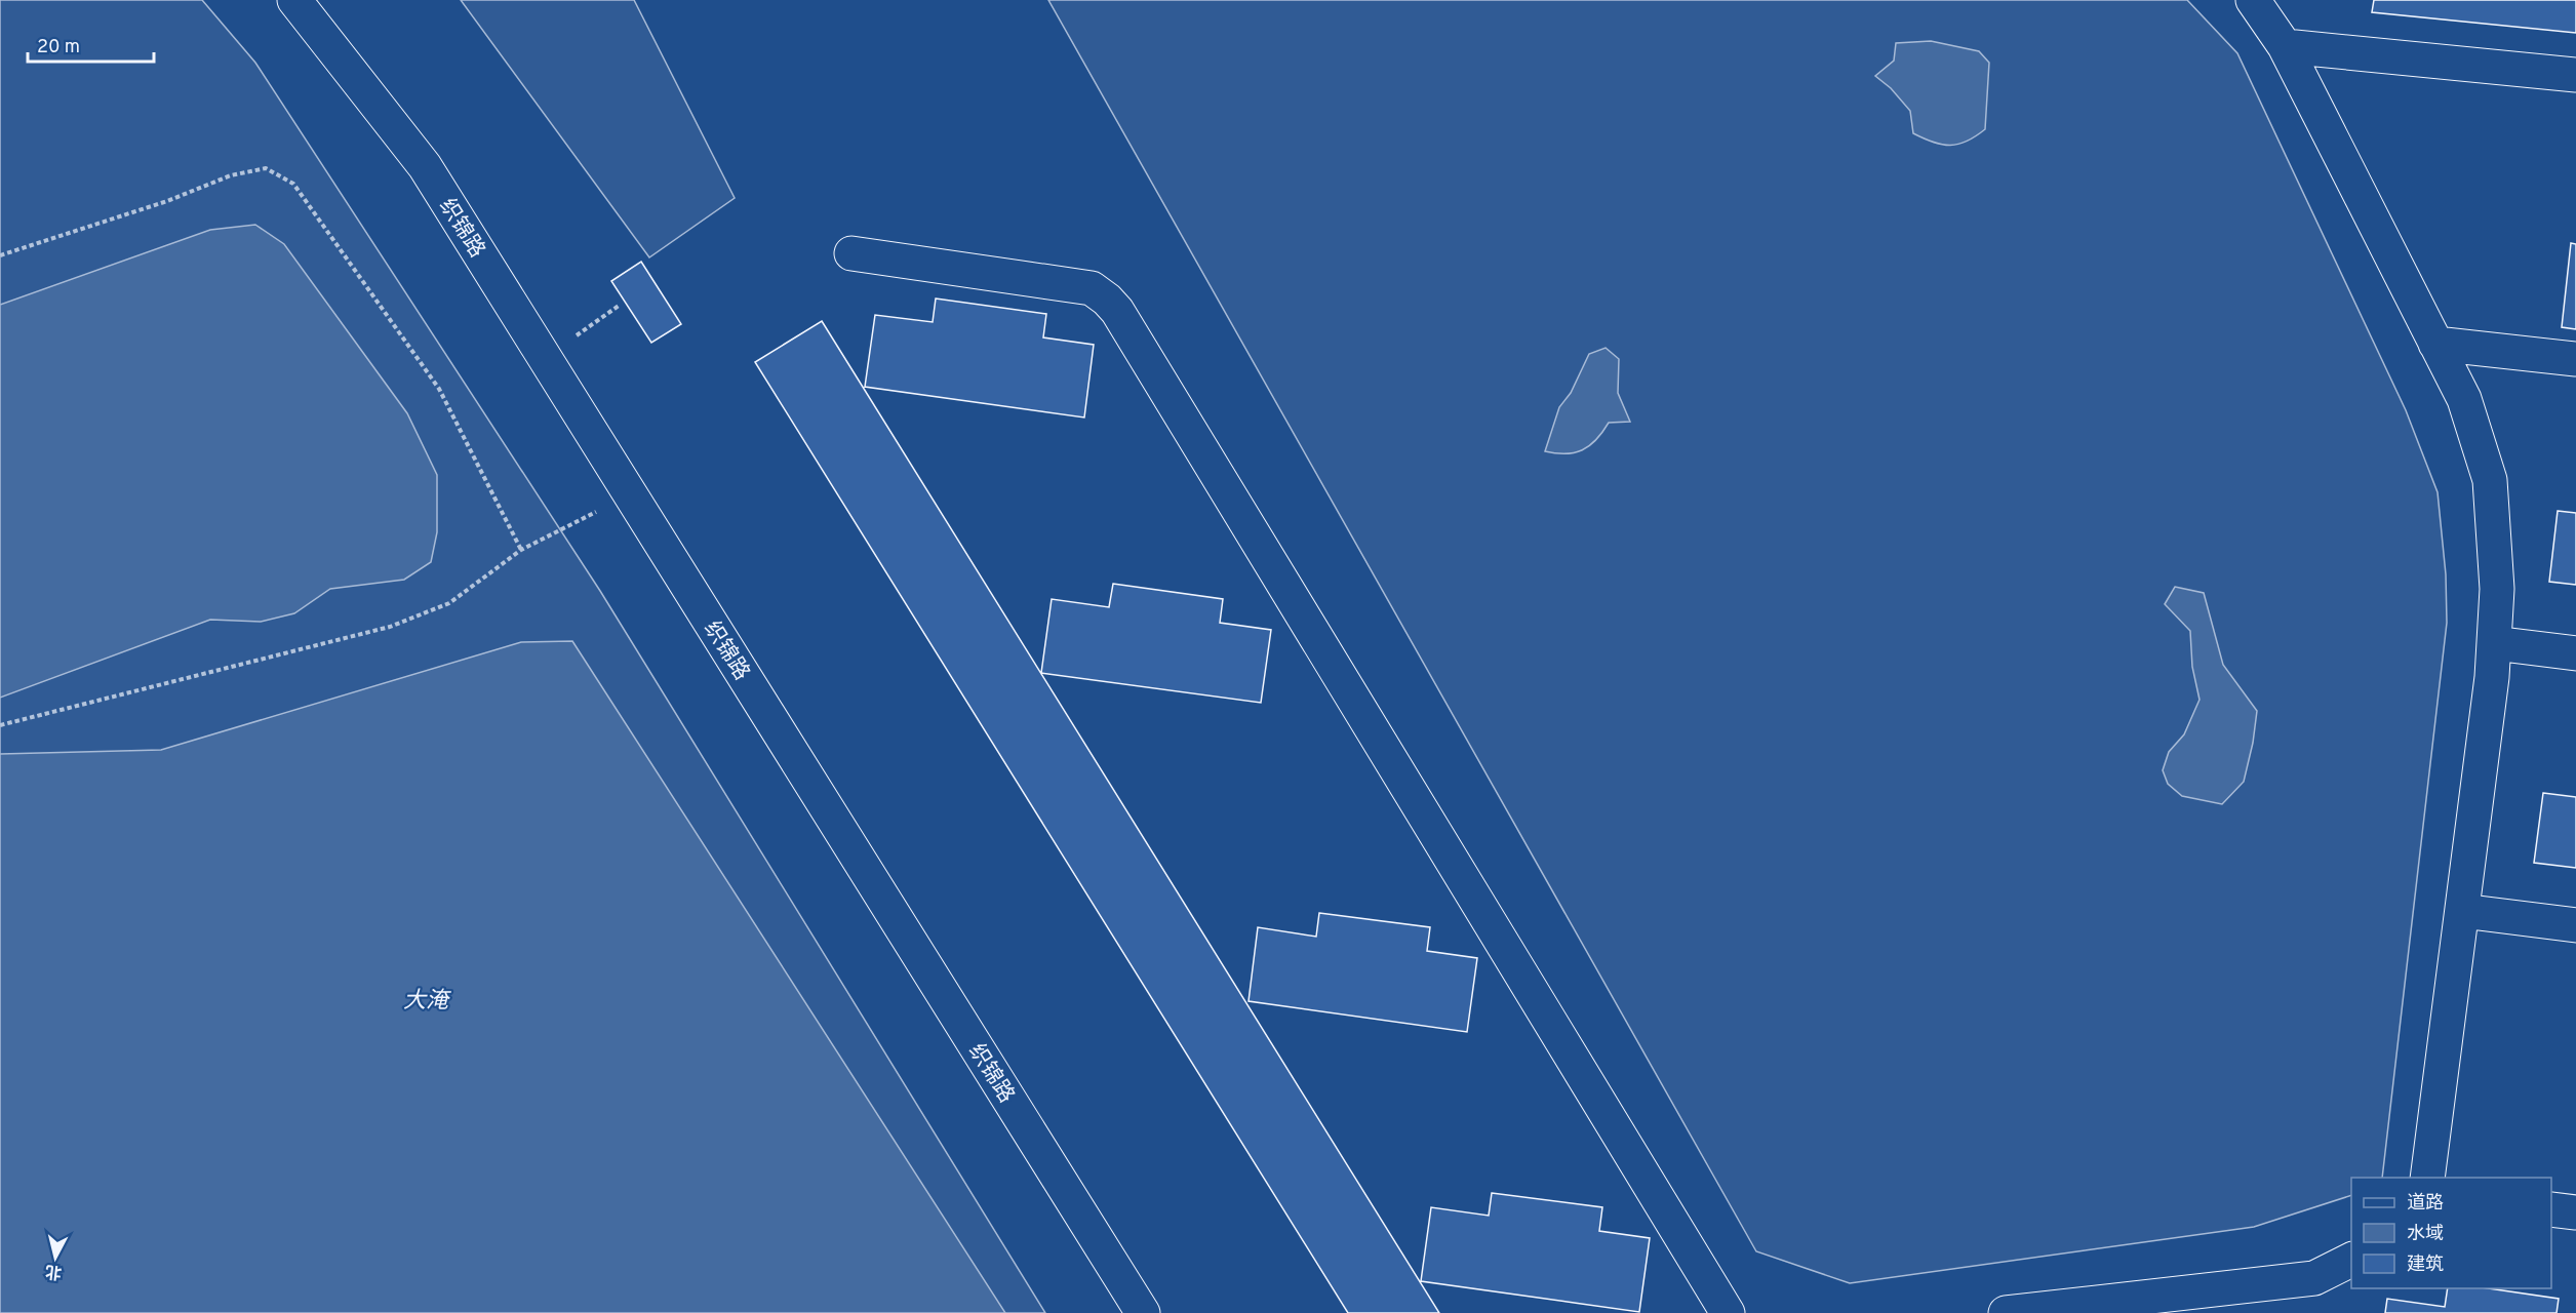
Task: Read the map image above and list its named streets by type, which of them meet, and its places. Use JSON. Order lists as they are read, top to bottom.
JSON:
{
  "streets": {
    "street": ["织锦路"]
  },
  "water": ["大淹"],
  "legend": ["道路", "水域", "建筑"],
  "scale_bar": "20 m",
  "north": "bottom"
}
